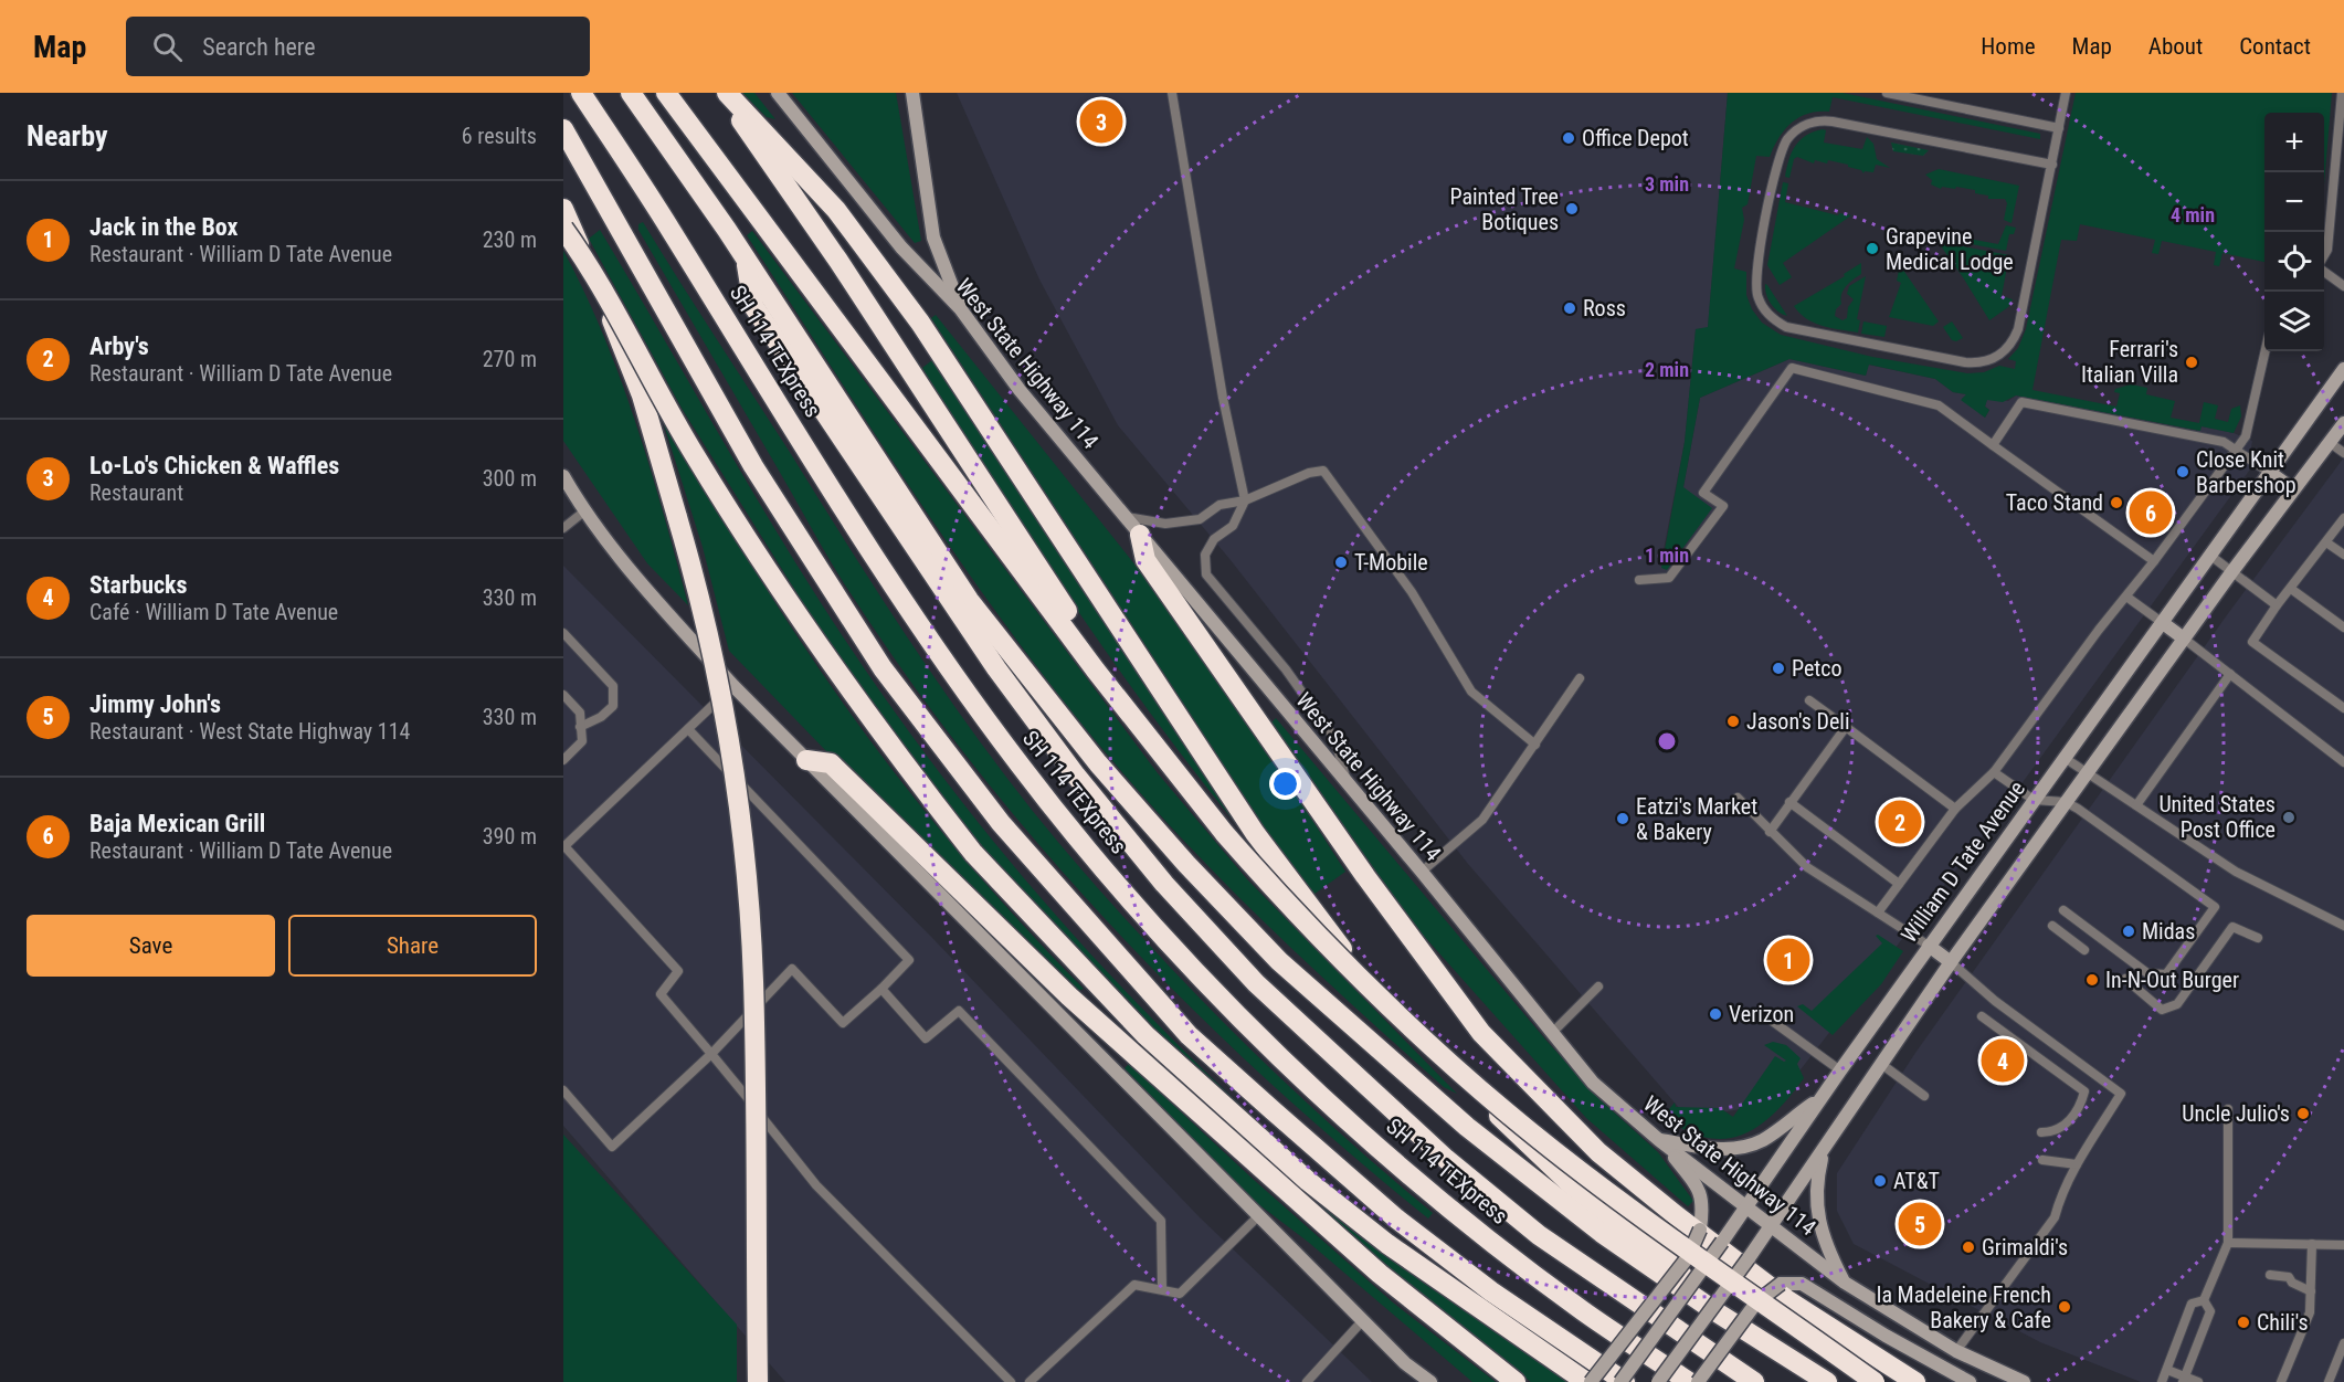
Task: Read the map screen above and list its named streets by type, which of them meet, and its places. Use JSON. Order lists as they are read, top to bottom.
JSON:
{
  "streets": {
    "highway": ["SH 114 TEXpress"],
    "main road": ["West State Highway 114", "William D Tate Avenue"]
  },
  "crossings": [
    ["West State Highway 114", "William D Tate Avenue"]
  ],
  "places": [
    "Office Depot",
    "Painted Tree Botiques",
    "Grapevine Medical Lodge",
    "Ross",
    "Ferrari's Italian Villa",
    "Close Knit Barbershop",
    "Taco Stand",
    "T-Mobile",
    "Petco",
    "Jason's Deli",
    "United States Post Office",
    "Eatzi's Market & Bakery",
    "Midas",
    "In-N-Out Burger",
    "Verizon",
    "Uncle Julio's",
    "AT&T",
    "Grimaldi's",
    "la Madeleine French Bakery & Cafe",
    "Chili's"
  ],
  "page": {
    "header": "Map",
    "search": "Search here",
    "nav": [
      "Home",
      "Map",
      "About",
      "Contact"
    ],
    "heading": ["Nearby", "6 results"],
    "pins": [
      "3",
      "6",
      "2",
      "1",
      "4",
      "5"
    ],
    "map_buttons": ["+", "−"],
    "list": [
      {
        "mark": "1",
        "name": "Jack in the Box",
        "note": "Restaurant · William D Tate Avenue",
        "value": "230 m"
      },
      {
        "mark": "2",
        "name": "Arby's",
        "note": "Restaurant · William D Tate Avenue",
        "value": "270 m"
      },
      {
        "mark": "3",
        "name": "Lo-Lo's Chicken & Waffles",
        "note": "Restaurant",
        "value": "300 m"
      },
      {
        "mark": "4",
        "name": "Starbucks",
        "note": "Café · William D Tate Avenue",
        "value": "330 m"
      },
      {
        "mark": "5",
        "name": "Jimmy John's",
        "note": "Restaurant · West State Highway 114",
        "value": "330 m"
      },
      {
        "mark": "6",
        "name": "Baja Mexican Grill",
        "note": "Restaurant · William D Tate Avenue",
        "value": "390 m"
      }
    ],
    "buttons": ["Save", "Share"]
  },
  "rings": [
    "3 min",
    "4 min",
    "2 min",
    "1 min"
  ]
}
